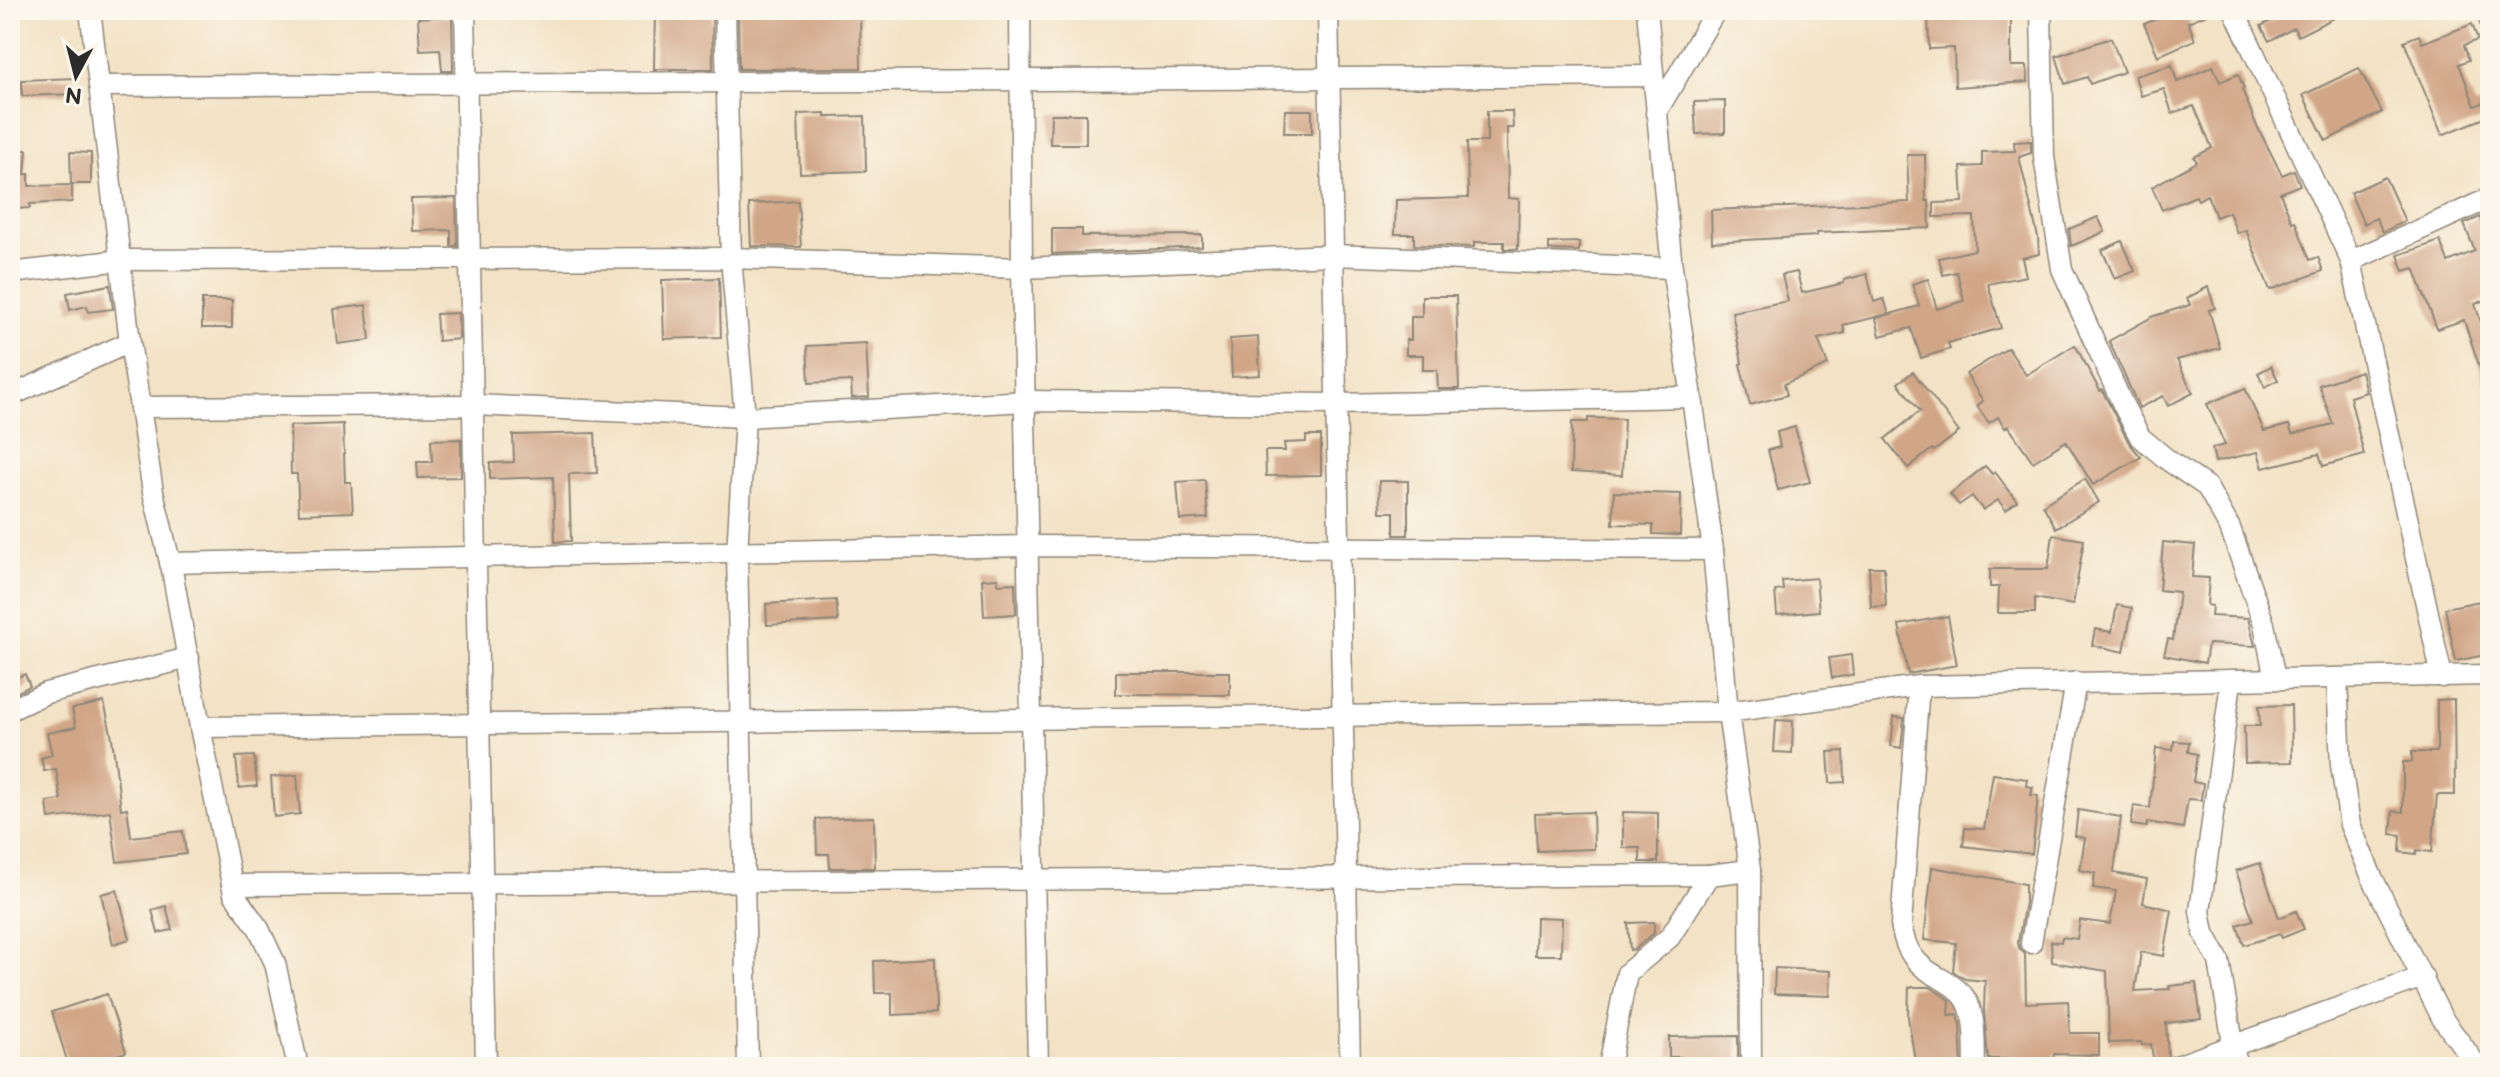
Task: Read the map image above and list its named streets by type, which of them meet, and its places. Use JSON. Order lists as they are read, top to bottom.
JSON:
{
  "north": "bottom"
}
